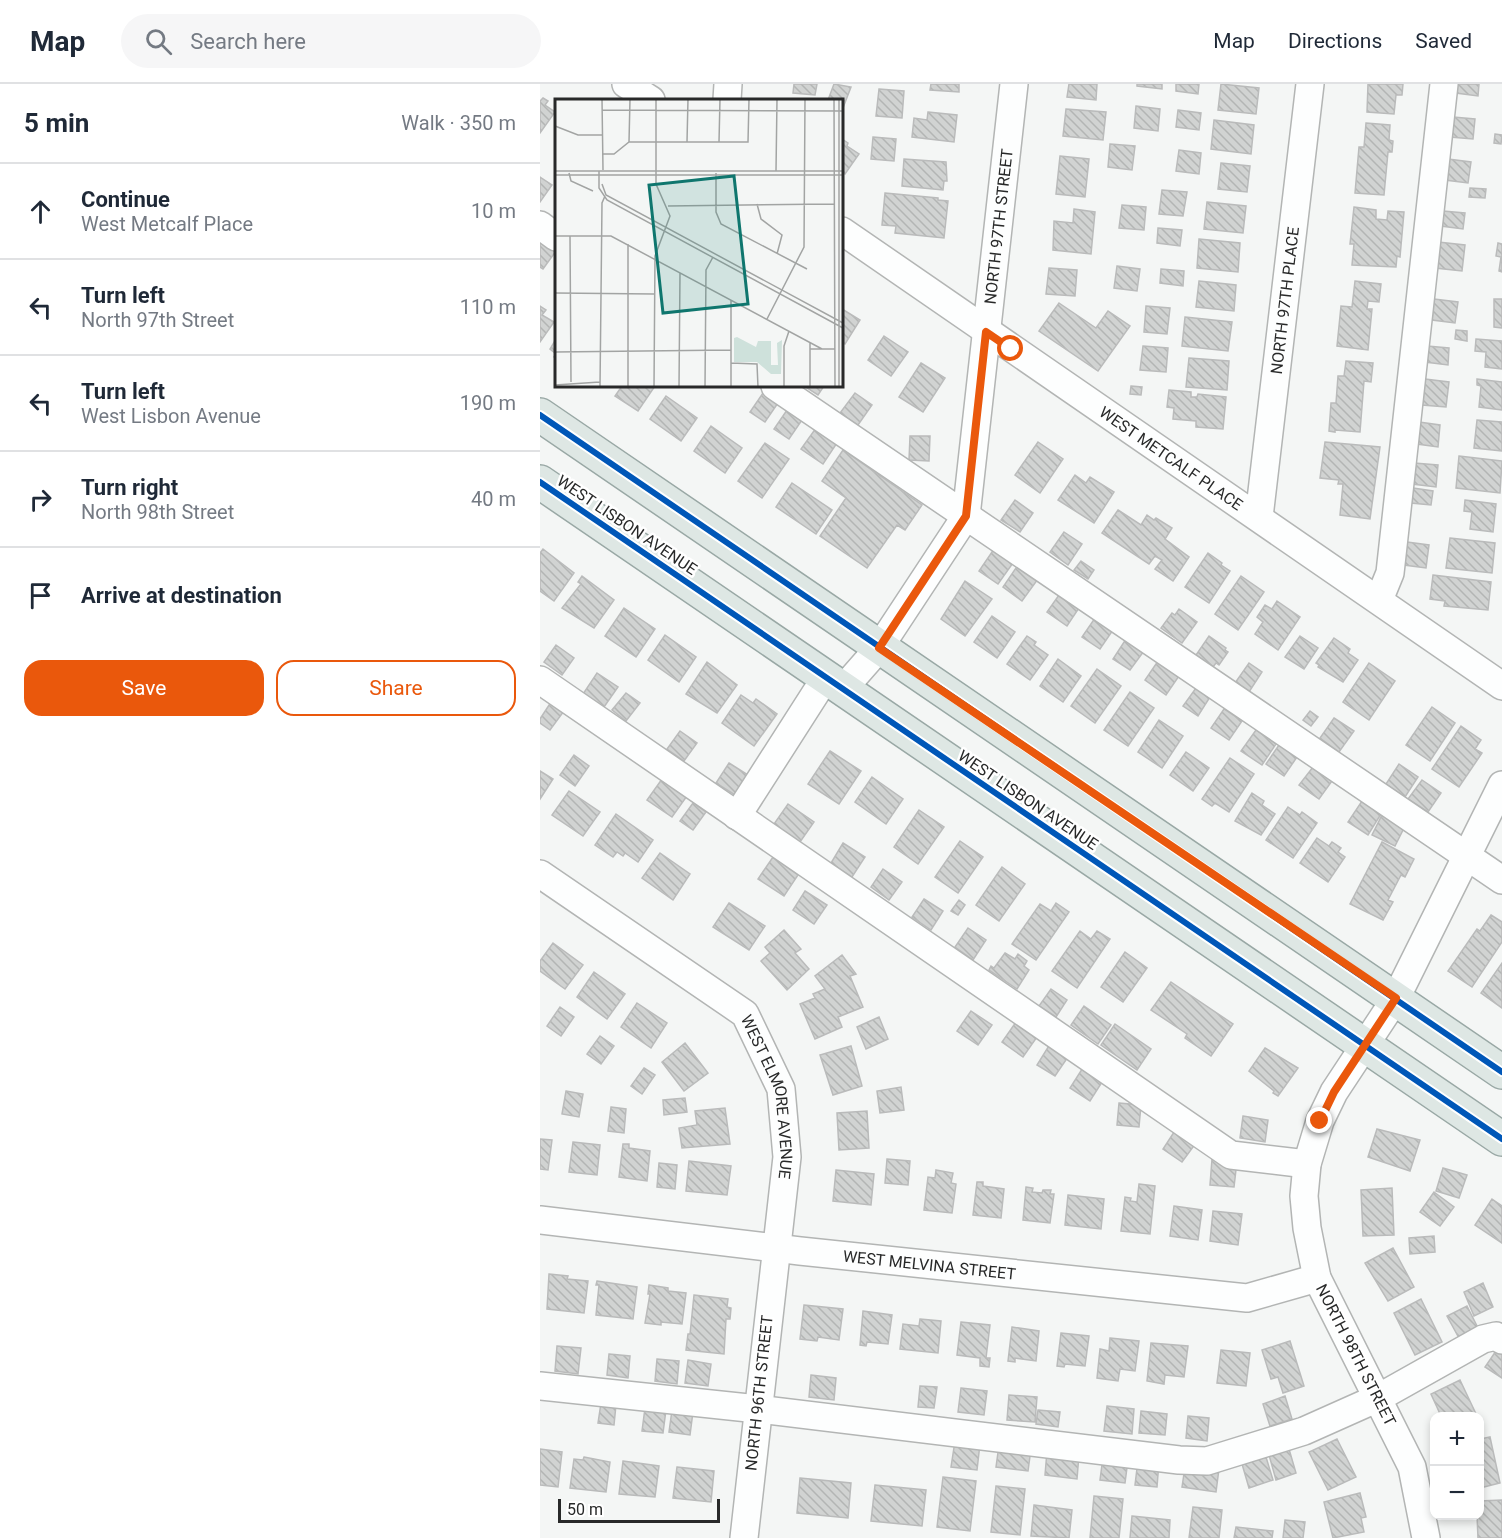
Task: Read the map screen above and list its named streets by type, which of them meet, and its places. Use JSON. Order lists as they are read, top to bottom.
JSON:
{
  "streets": {
    "main road": ["WEST LISBON AVENUE"],
    "street": [
      "NORTH 97TH STREET",
      "NORTH 97TH PLACE",
      "WEST METCALF PLACE",
      "WEST ELMORE AVENUE",
      "WEST MELVINA STREET",
      "NORTH 98TH STREET",
      "NORTH 96TH STREET"
    ]
  },
  "crossings": [
    ["NORTH 97TH STREET", "WEST METCALF PLACE"],
    ["NORTH 97TH STREET", "WEST LISBON AVENUE"],
    ["NORTH 97TH PLACE", "WEST METCALF PLACE"],
    ["WEST LISBON AVENUE", "NORTH 98TH STREET"],
    ["WEST ELMORE AVENUE", "WEST MELVINA STREET"],
    ["WEST ELMORE AVENUE", "NORTH 96TH STREET"],
    ["WEST MELVINA STREET", "NORTH 98TH STREET"],
    ["WEST MELVINA STREET", "NORTH 96TH STREET"]
  ],
  "scale_bar": "50 m",
  "page": {
    "header": "Map",
    "search": "Search here",
    "nav": ["Map", "Directions", "Saved"],
    "heading": ["5 min", "Walk · 350 m"],
    "list": [
      ["Continue", "West Metcalf Place", "10 m"],
      ["Turn left", "North 97th Street", "110 m"],
      ["Turn left", "West Lisbon Avenue", "190 m"],
      ["Turn right", "North 98th Street", "40 m"],
      "Arrive at destination"
    ],
    "buttons": ["Save", "Share"],
    "map_buttons": ["+", "−"],
    "scale": "50 m"
  }
}
